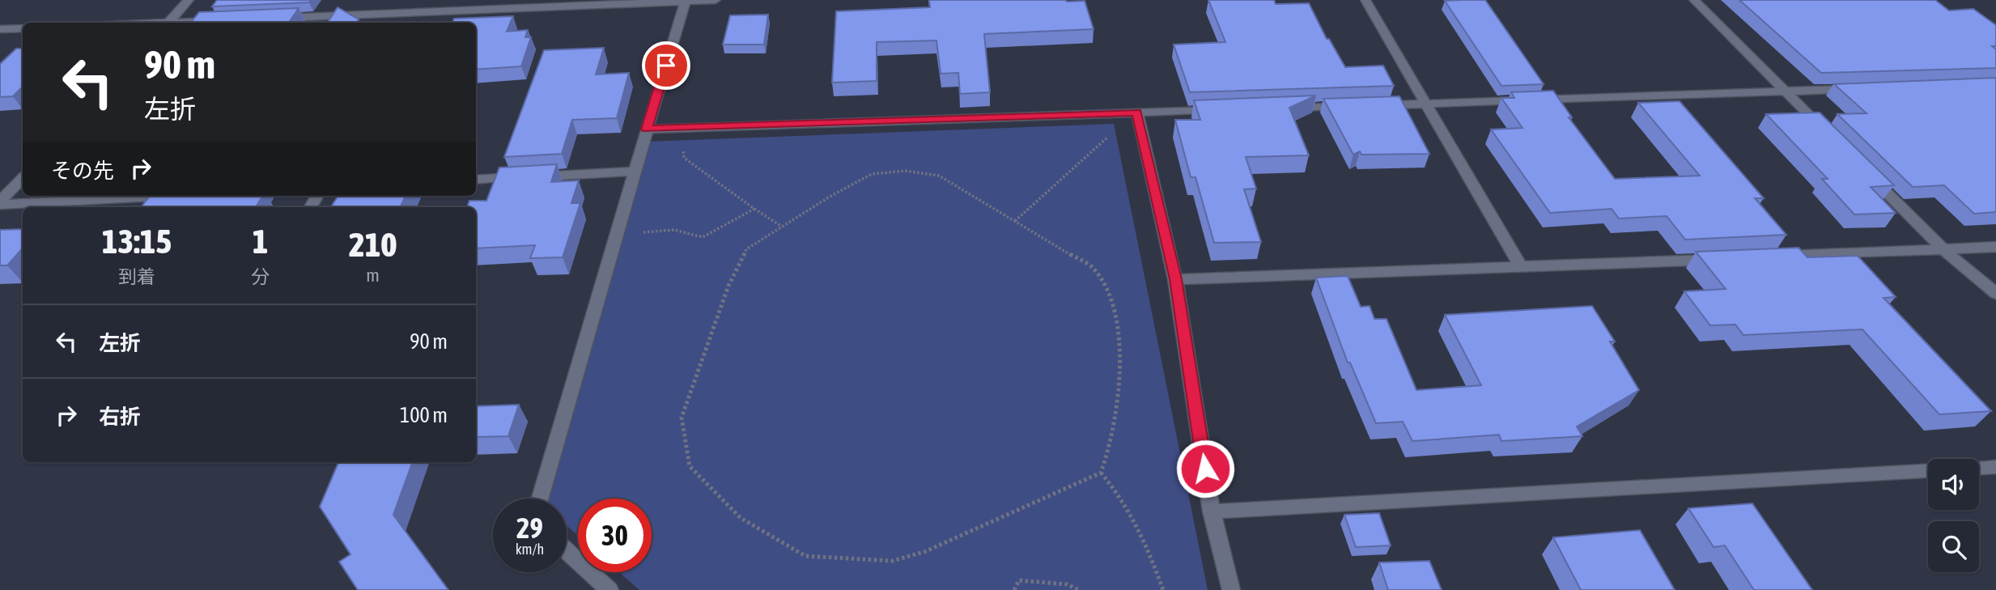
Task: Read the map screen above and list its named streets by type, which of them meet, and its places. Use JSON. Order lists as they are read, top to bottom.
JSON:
{
  "page": {
    "turn": ["90 m", "左折"],
    "then": "その先",
    "eta": [
      "13:15",
      "到着",
      "1",
      "分",
      "210",
      "m"
    ],
    "list": [
      {
        "name": "左折",
        "value": "90 m"
      },
      {
        "name": "右折",
        "value": "100 m"
      }
    ],
    "speed": "29 km/h",
    "limit": "30"
  }
}
